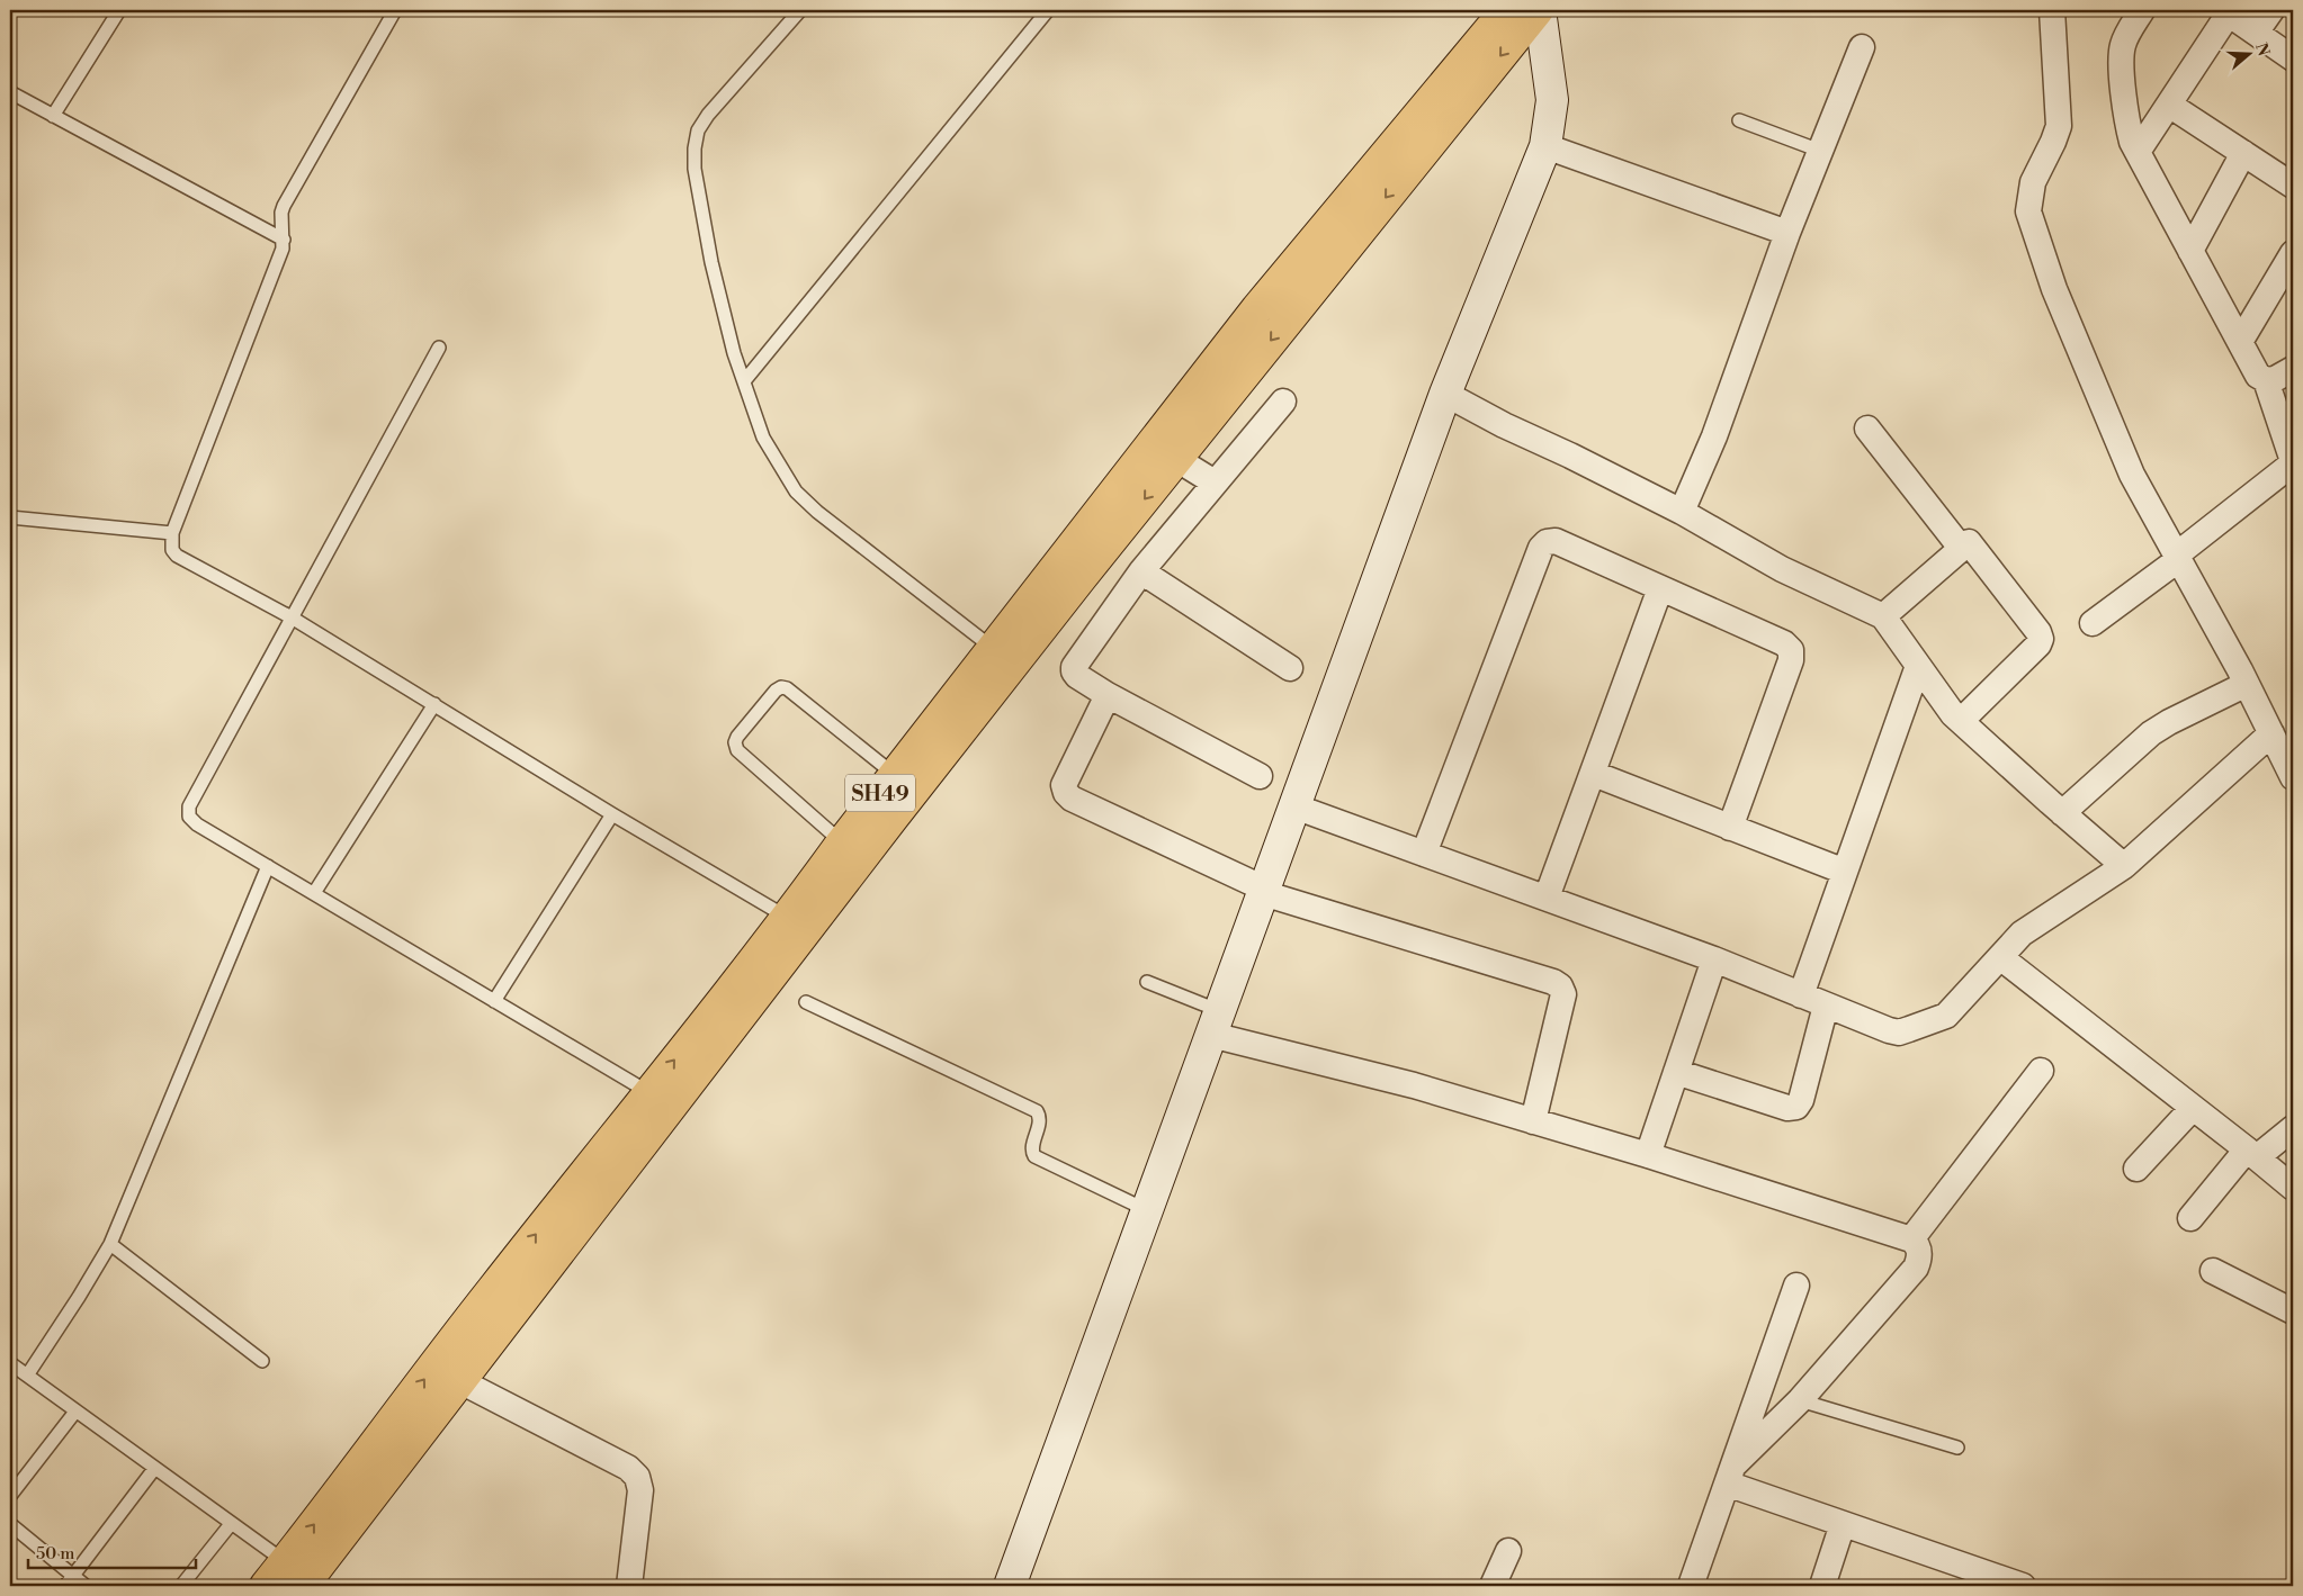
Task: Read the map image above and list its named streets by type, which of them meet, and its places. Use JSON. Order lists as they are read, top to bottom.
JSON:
{
  "streets": {
    "main road": ["SH49"]
  },
  "scale_bar": "50 m",
  "north": "right"
}
